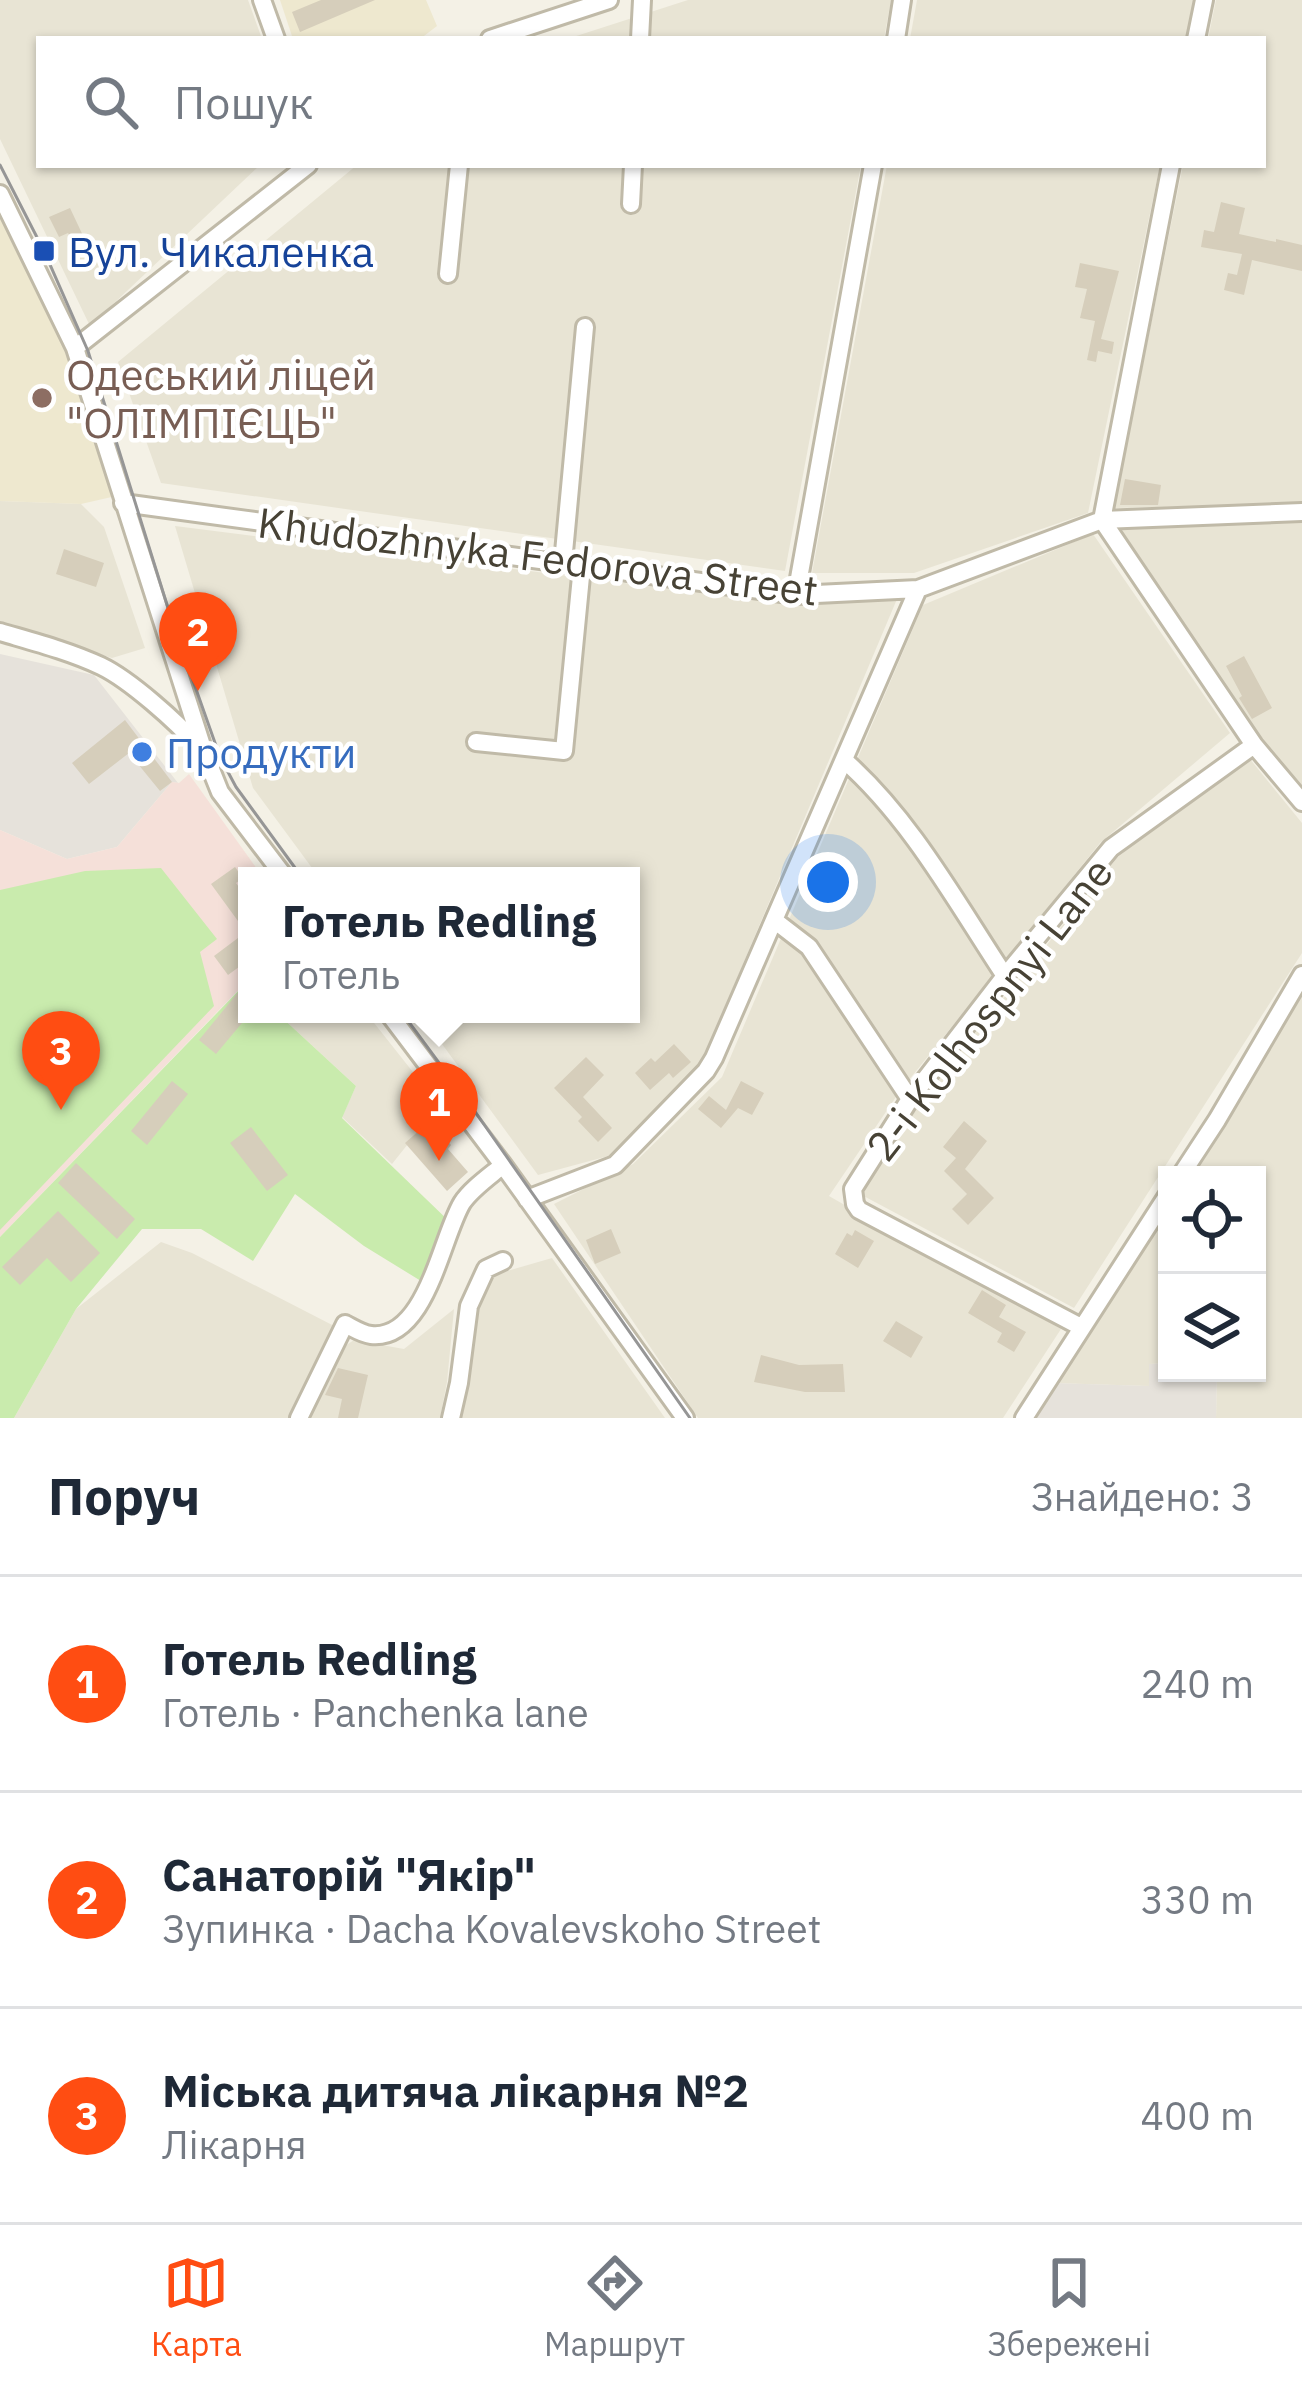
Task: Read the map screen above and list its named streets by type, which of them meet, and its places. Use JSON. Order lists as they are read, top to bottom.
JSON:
{
  "streets": {
    "street": ["Khudozhnyka Fedorova Street", "2-i Kolhospnyi Lane"]
  },
  "places": {
    "transit": ["Вул. Чикаленка"],
    "other": ["Одеський ліцей \"ОЛІМПІЄЦЬ\"", "Продукти"]
  },
  "page": {
    "search": "Пошук",
    "pins": ["2", "3", "1"],
    "popup": ["Готель Redling", "Готель"],
    "heading": ["Поруч", "Знайдено: 3"],
    "list": [
      {
        "mark": "1",
        "name": "Готель Redling",
        "note": "Готель · Panchenka lane",
        "value": "240 m"
      },
      {
        "mark": "2",
        "name": "Санаторій \"Якір\"",
        "note": "Зупинка · Dacha Kovalevskoho Street",
        "value": "330 m"
      },
      {
        "mark": "3",
        "name": "Міська дитяча лікарня №2",
        "note": "Лікарня",
        "value": "400 m"
      }
    ],
    "nav": ["Карта", "Маршрут", "Збережені"]
  }
}
